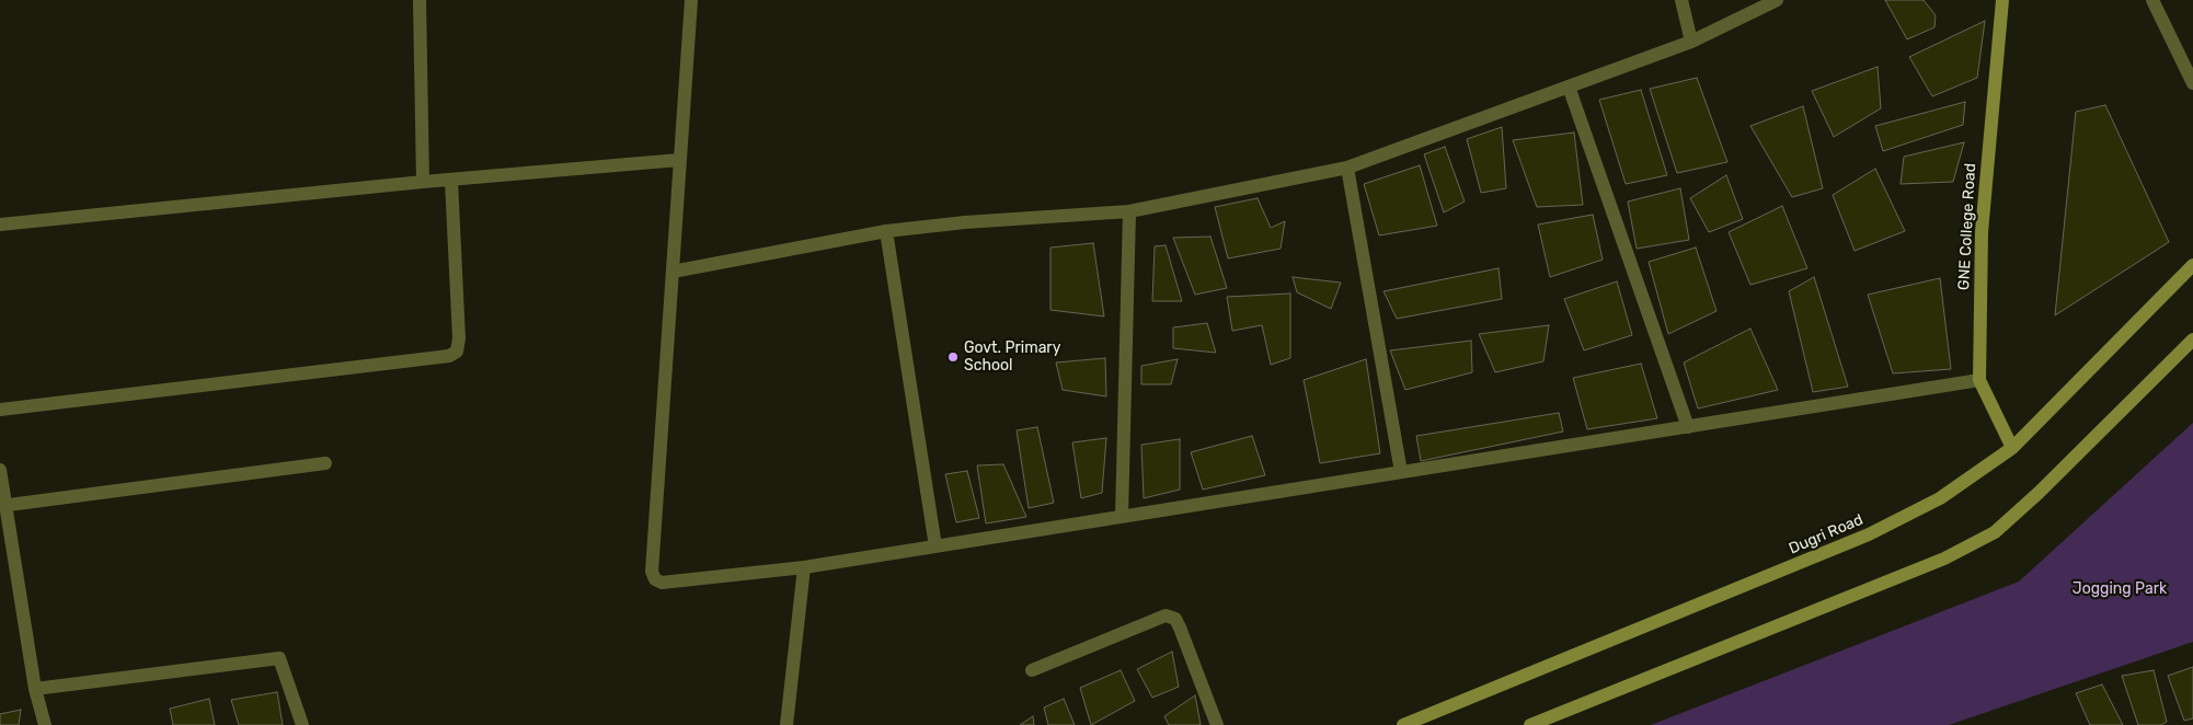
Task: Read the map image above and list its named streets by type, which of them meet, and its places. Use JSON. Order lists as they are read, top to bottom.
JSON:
{
  "streets": {
    "street": ["GNE College Road", "Dugri Road"]
  },
  "crossings": [
    ["GNE College Road", "Dugri Road"]
  ],
  "parks": ["Jogging Park"],
  "places": ["Govt. Primary School"]
}
